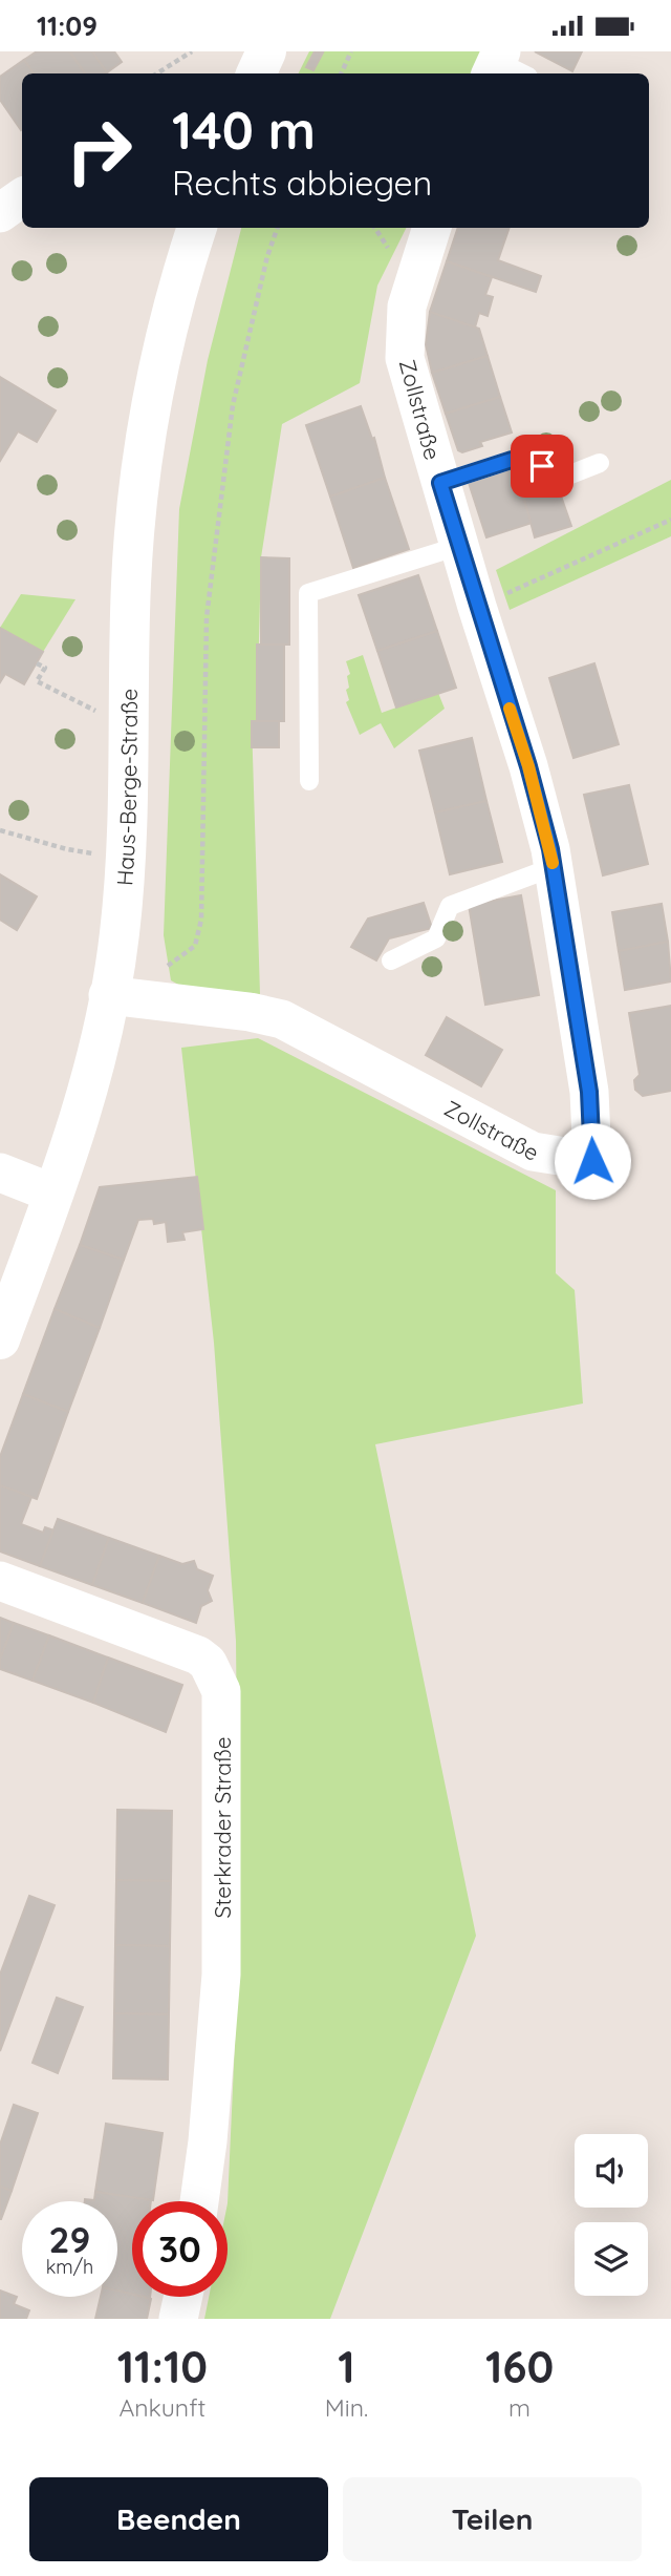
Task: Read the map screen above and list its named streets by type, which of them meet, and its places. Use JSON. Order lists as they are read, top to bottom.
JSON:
{
  "streets": {
    "main road": ["Haus-Berge-Straße"],
    "street": ["Zollstraße", "Sterkrader Straße"]
  },
  "crossings": [
    ["Zollstraße", "Haus-Berge-Straße"]
  ],
  "page": {
    "status": "11:09",
    "turn": ["140 m", "Rechts abbiegen"],
    "speed": "29 km/h",
    "limit": "30",
    "eta": [
      "11:10",
      "Ankunft",
      "1",
      "Min.",
      "160",
      "m"
    ],
    "buttons": ["Beenden", "Teilen"]
  }
}
